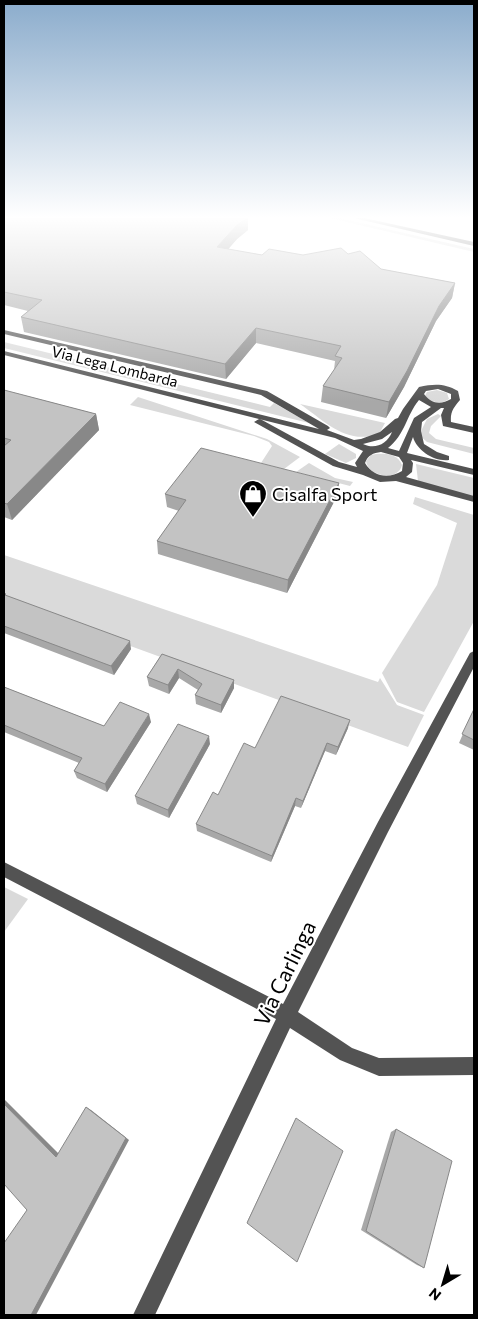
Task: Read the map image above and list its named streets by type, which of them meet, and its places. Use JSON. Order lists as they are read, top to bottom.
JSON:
{
  "streets": {
    "street": ["Via Lega Lombarda", "Via Carlinga"]
  },
  "places": {
    "shop": ["Cisalfa Sport"]
  },
  "north": "bottom left"
}
